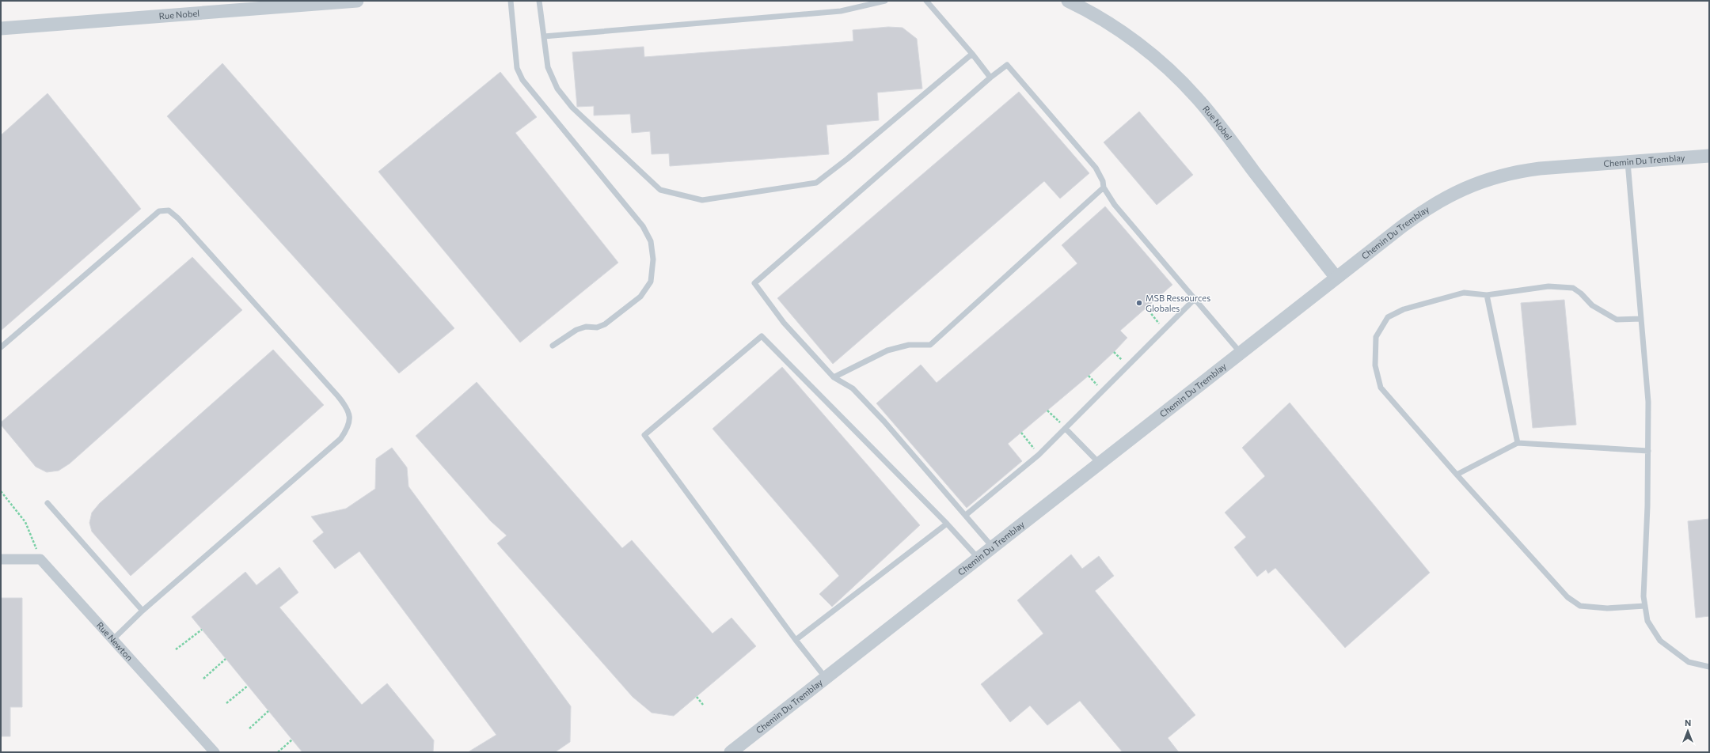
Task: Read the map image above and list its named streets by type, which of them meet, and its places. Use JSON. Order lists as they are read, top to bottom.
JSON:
{
  "streets": {
    "street": ["Rue Nobel", "Chemin Du Tremblay", "Rue Newton"]
  },
  "crossings": [
    ["Rue Nobel", "Chemin Du Tremblay"]
  ],
  "places": ["MSB Ressources Globales"],
  "north": "top"
}
